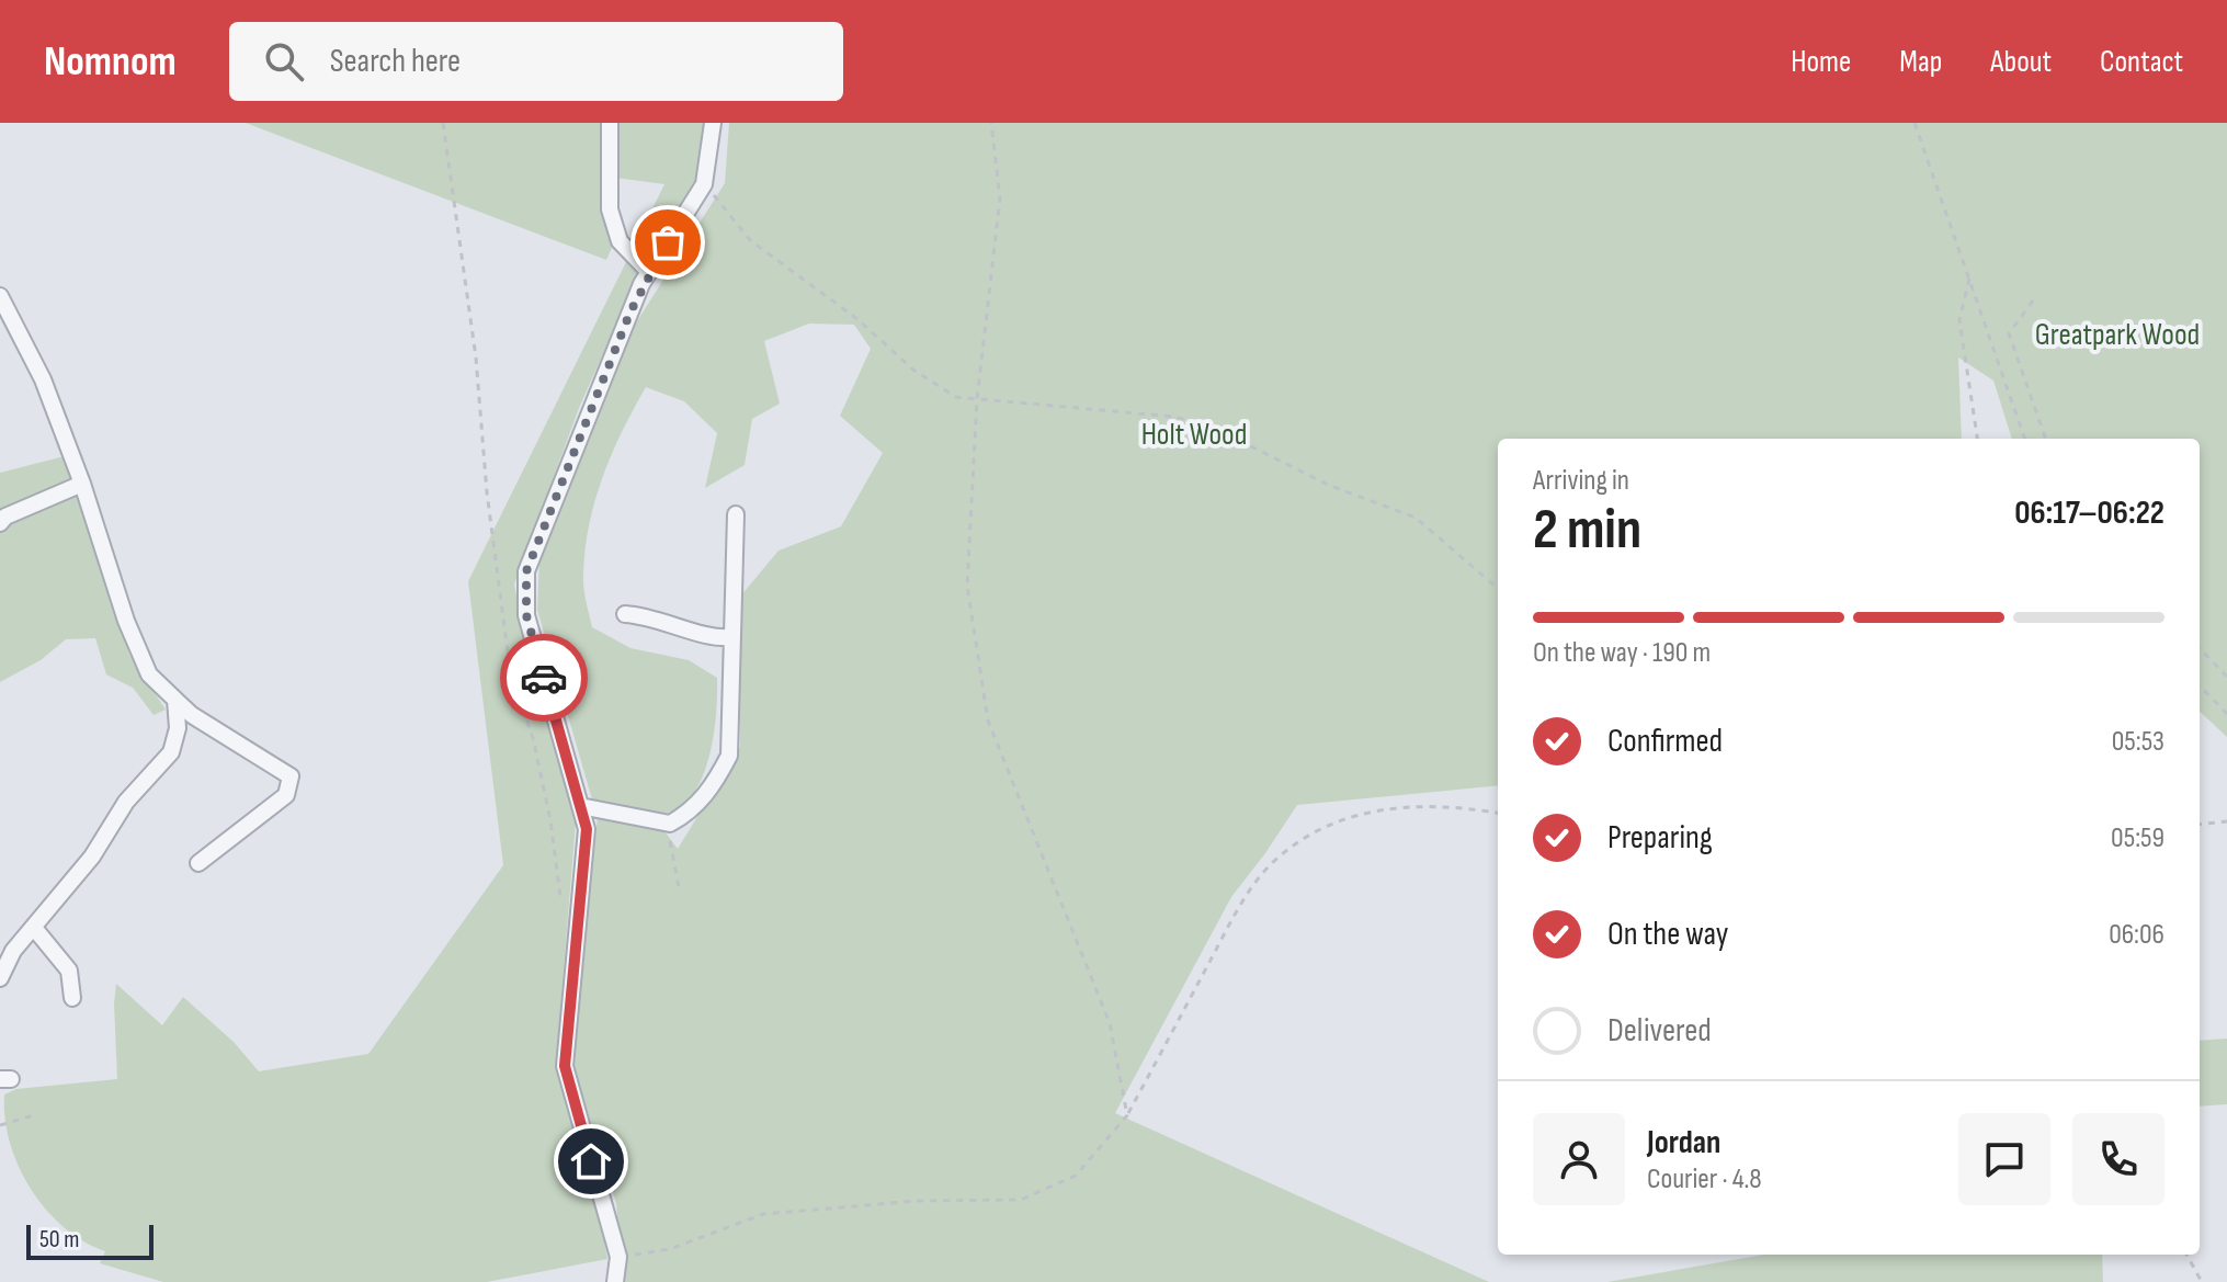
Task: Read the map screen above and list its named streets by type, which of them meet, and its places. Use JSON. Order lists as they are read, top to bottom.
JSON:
{
  "parks": ["Greatpark Wood", "Holt Wood"],
  "scale_bar": "50 m",
  "page": {
    "header": "Nomnom",
    "search": "Search here",
    "nav": [
      "Home",
      "Map",
      "About",
      "Contact"
    ],
    "heading": ["2 min", "Arriving in", "06:17–06:22"],
    "panel": ["Jordan", "Courier · 4.8"],
    "bar": "On the way · 190 m",
    "list": [
      ["Confirmed", "05:53"],
      ["Preparing", "05:59"],
      ["On the way", "06:06"],
      "Delivered"
    ],
    "scale": "50 m"
  }
}
